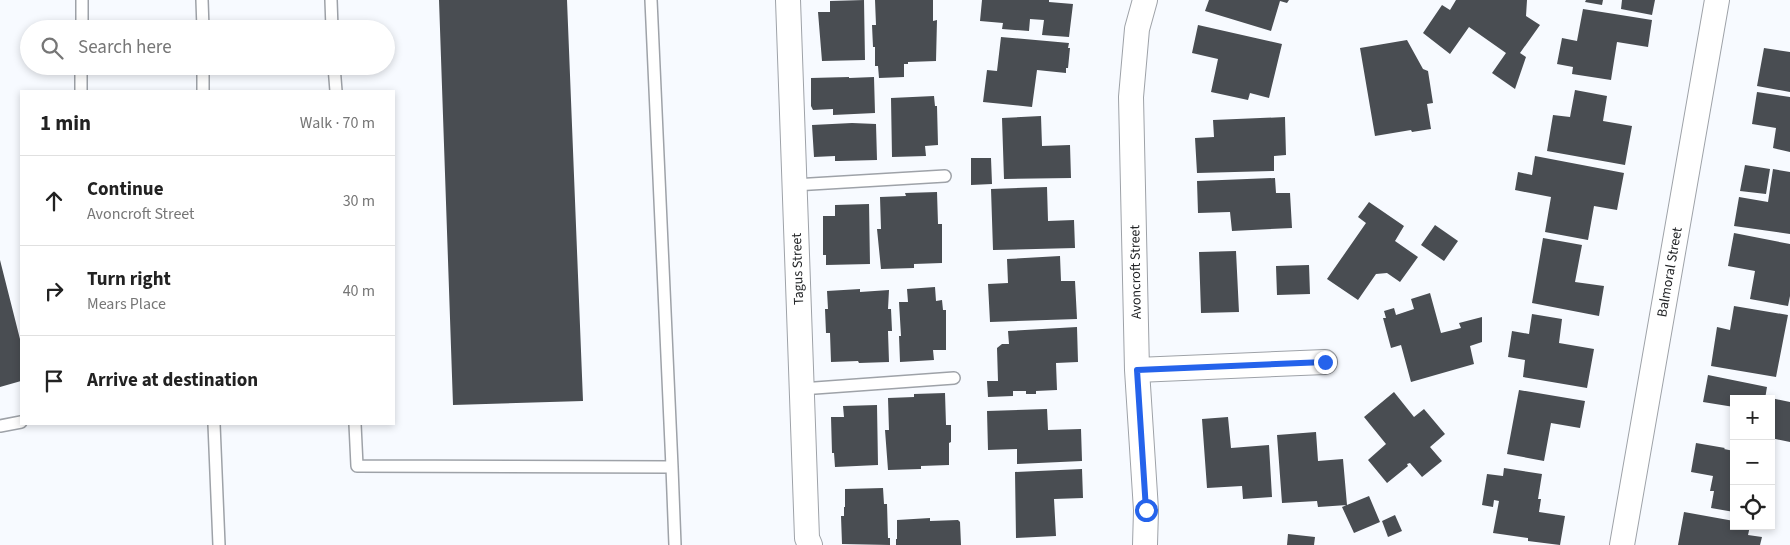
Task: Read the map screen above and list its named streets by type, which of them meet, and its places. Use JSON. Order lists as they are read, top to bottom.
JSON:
{
  "streets": {
    "street": ["Tagus Street", "Avoncroft Street", "Balmoral Street"]
  },
  "page": {
    "search": "Search here",
    "heading": ["1 min", "Walk · 70 m"],
    "list": [
      ["Continue", "Avoncroft Street", "30 m"],
      ["Turn right", "Mears Place", "40 m"],
      "Arrive at destination"
    ],
    "map_buttons": ["+", "−"]
  }
}
